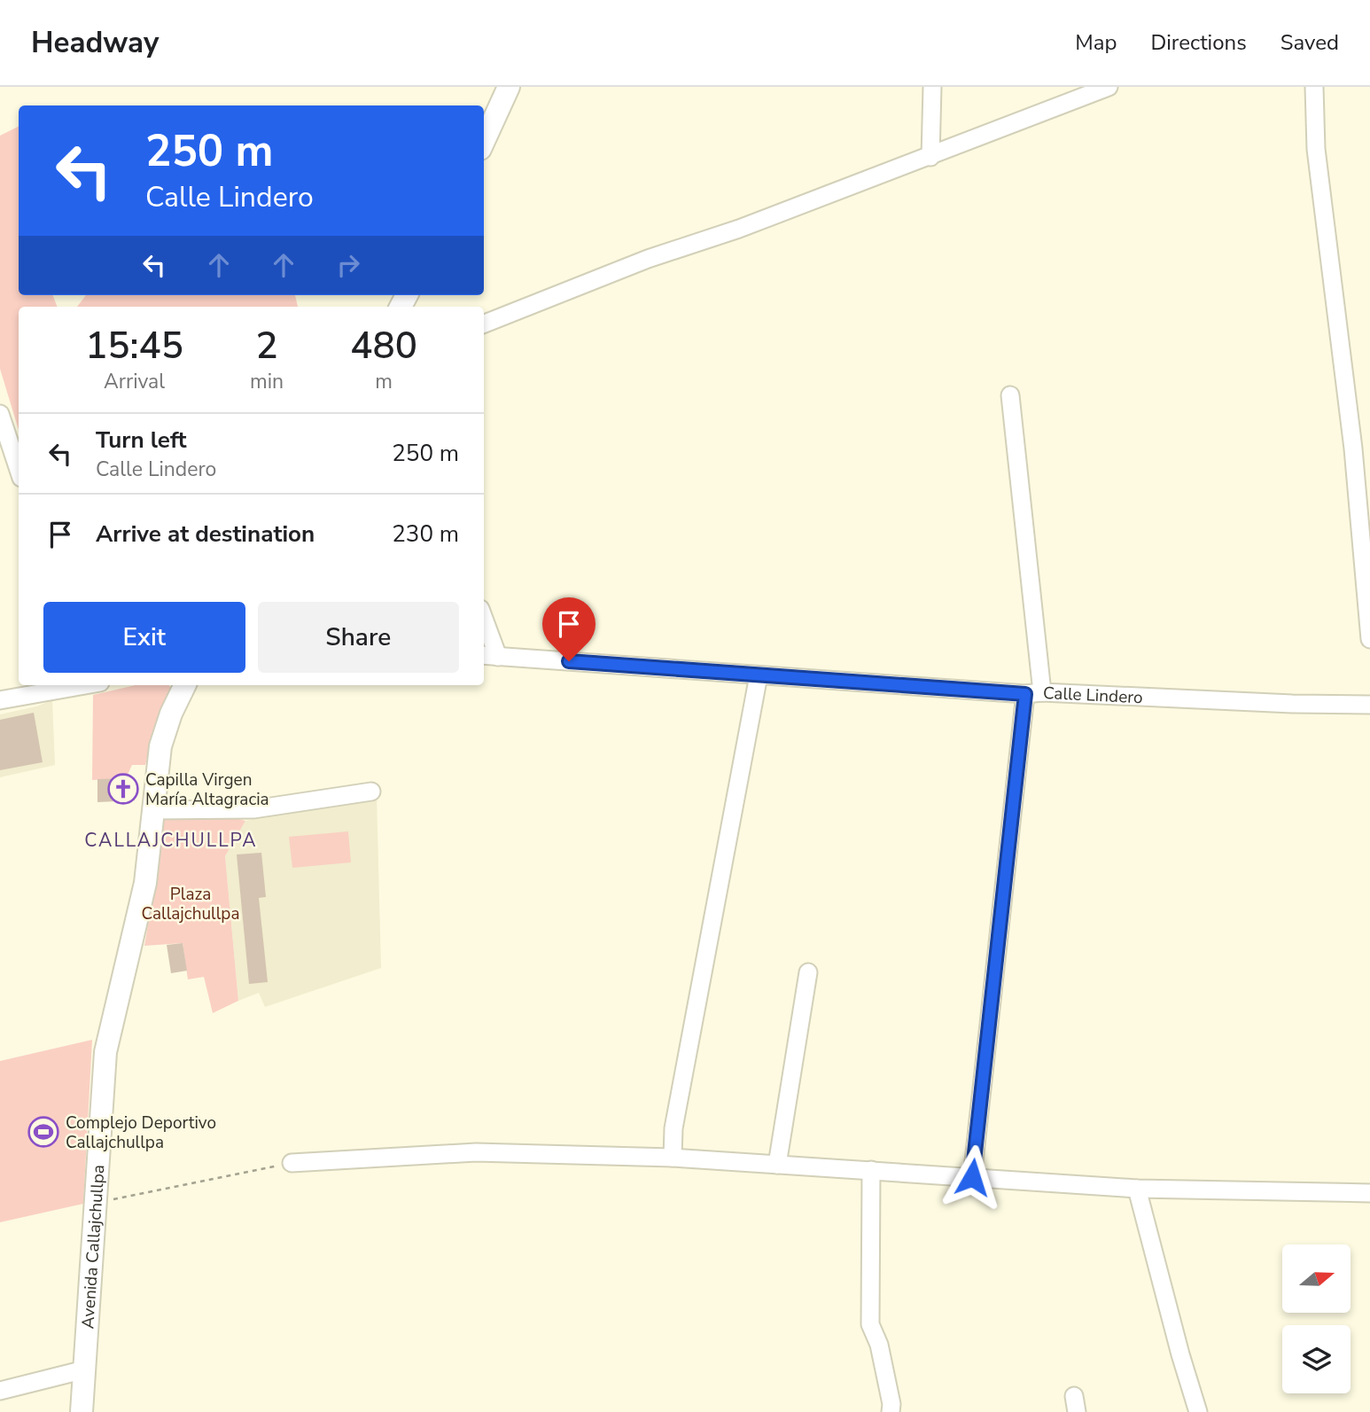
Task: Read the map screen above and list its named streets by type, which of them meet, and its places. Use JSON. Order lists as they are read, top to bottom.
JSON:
{
  "streets": {
    "main road": ["Avenida Callajchullpa"],
    "street": ["Calle Lindero"]
  },
  "districts": ["CALLAJCHULLPA"],
  "parks": ["Plaza Callajchullpa"],
  "places": {
    "church": ["Capilla Virgen María Altagracia"],
    "sports": ["Complejo Deportivo Callajchullpa"]
  },
  "north": "right",
  "page": {
    "header": "Headway",
    "nav": ["Map", "Directions", "Saved"],
    "turn": ["250 m", "Calle Lindero"],
    "eta": [
      "15:45",
      "Arrival",
      "2",
      "min",
      "480",
      "m"
    ],
    "list": [
      {
        "name": "Turn left",
        "note": "Calle Lindero",
        "value": "250 m"
      },
      {
        "name": "Arrive at destination",
        "value": "230 m"
      }
    ],
    "buttons": ["Exit", "Share"]
  }
}
